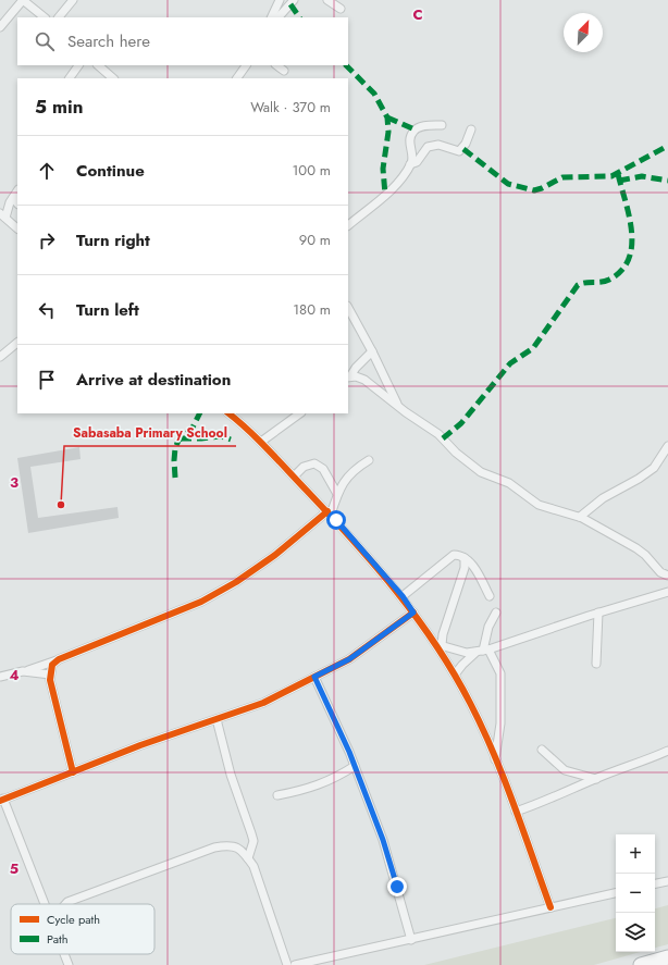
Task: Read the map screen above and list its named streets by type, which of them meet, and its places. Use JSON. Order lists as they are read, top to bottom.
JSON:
{
  "places": ["Sabasaba Primary School"],
  "legend": ["Cycle path", "Path"],
  "north": "top right",
  "page": {
    "search": "Search here",
    "heading": ["5 min", "Walk · 370 m"],
    "list": [
      ["Continue", "100 m"],
      ["Turn right", "90 m"],
      ["Turn left", "180 m"],
      "Arrive at destination"
    ],
    "map_buttons": ["+", "−"]
  },
  "grid": {
    "columns": ["C"],
    "rows": ["3", "4", "5"]
  }
}
